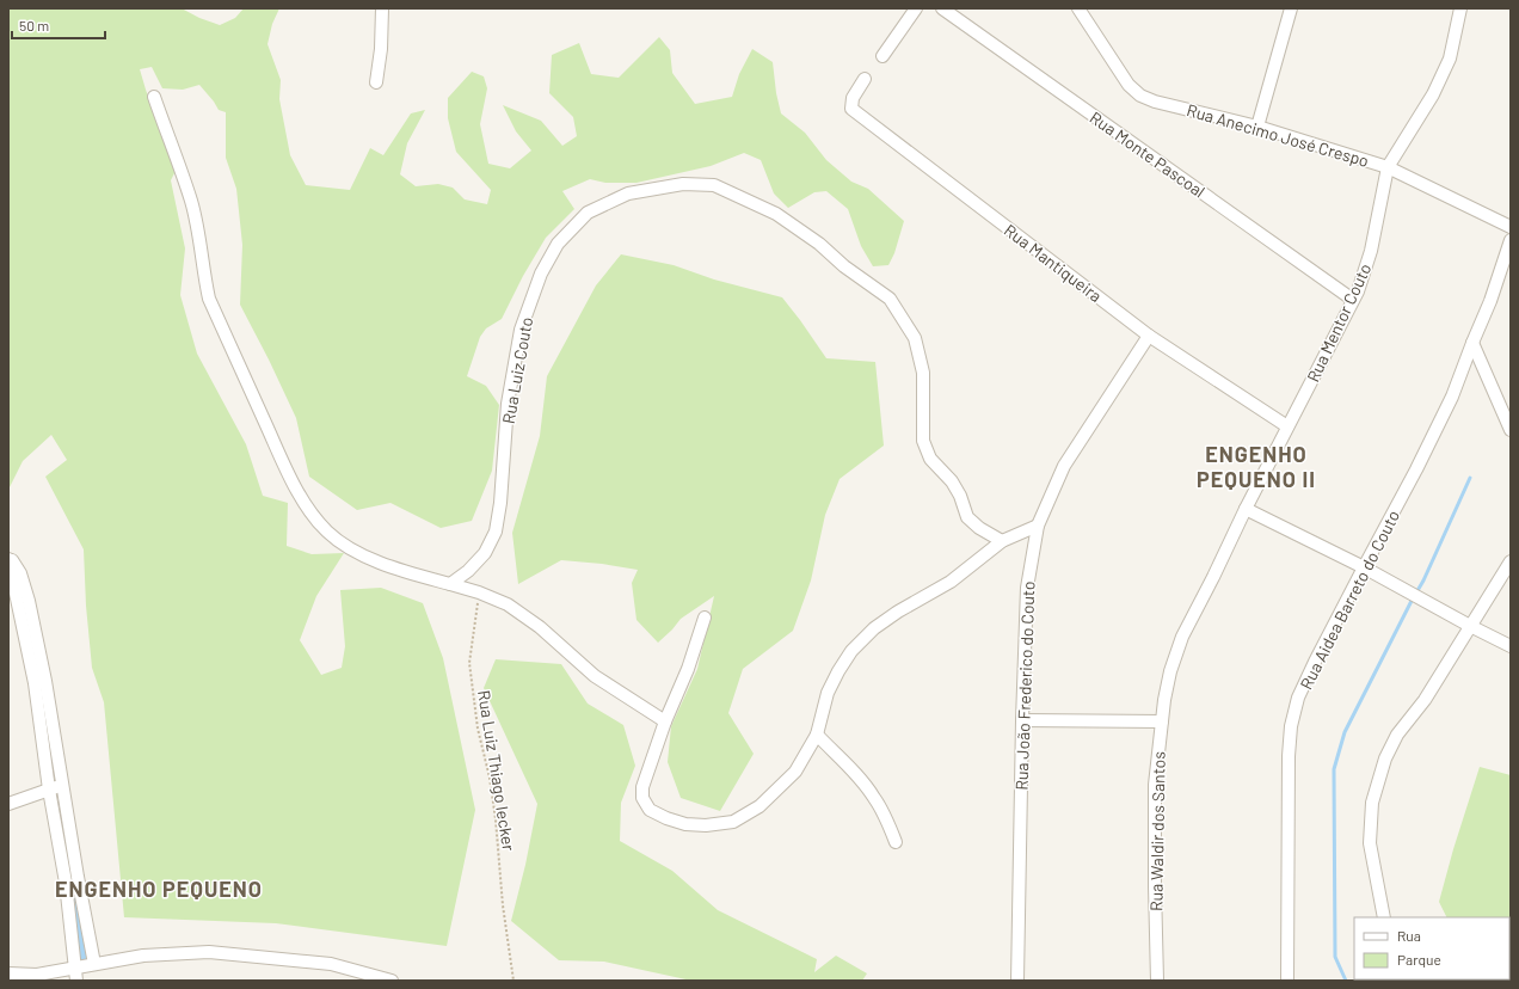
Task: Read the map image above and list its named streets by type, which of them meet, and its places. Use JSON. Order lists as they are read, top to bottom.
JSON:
{
  "streets": {
    "street": [
      "Rua Anecimo José Crespo",
      "Rua Monte Pascoal",
      "Rua Mantiqueira",
      "Rua Mentor Couto",
      "Rua Luiz Couto",
      "Rua Aidea Barreto do Couto",
      "Rua João Frederico do Couto",
      "Rua Waldir dos Santos"
    ],
    "path": ["Rua Luiz Thiago Iecker"]
  },
  "crossings": [
    ["Rua Anecimo José Crespo", "Rua Mentor Couto"],
    ["Rua Monte Pascoal", "Rua Mentor Couto"],
    ["Rua Mantiqueira", "Rua Mentor Couto"],
    ["Rua Mantiqueira", "Rua João Frederico do Couto"],
    ["Rua Mentor Couto", "Rua Waldir dos Santos"]
  ],
  "districts": ["ENGENHO PEQUENO II", "ENGENHO PEQUENO"],
  "legend": ["Rua", "Parque"],
  "scale_bar": "50 m"
}
